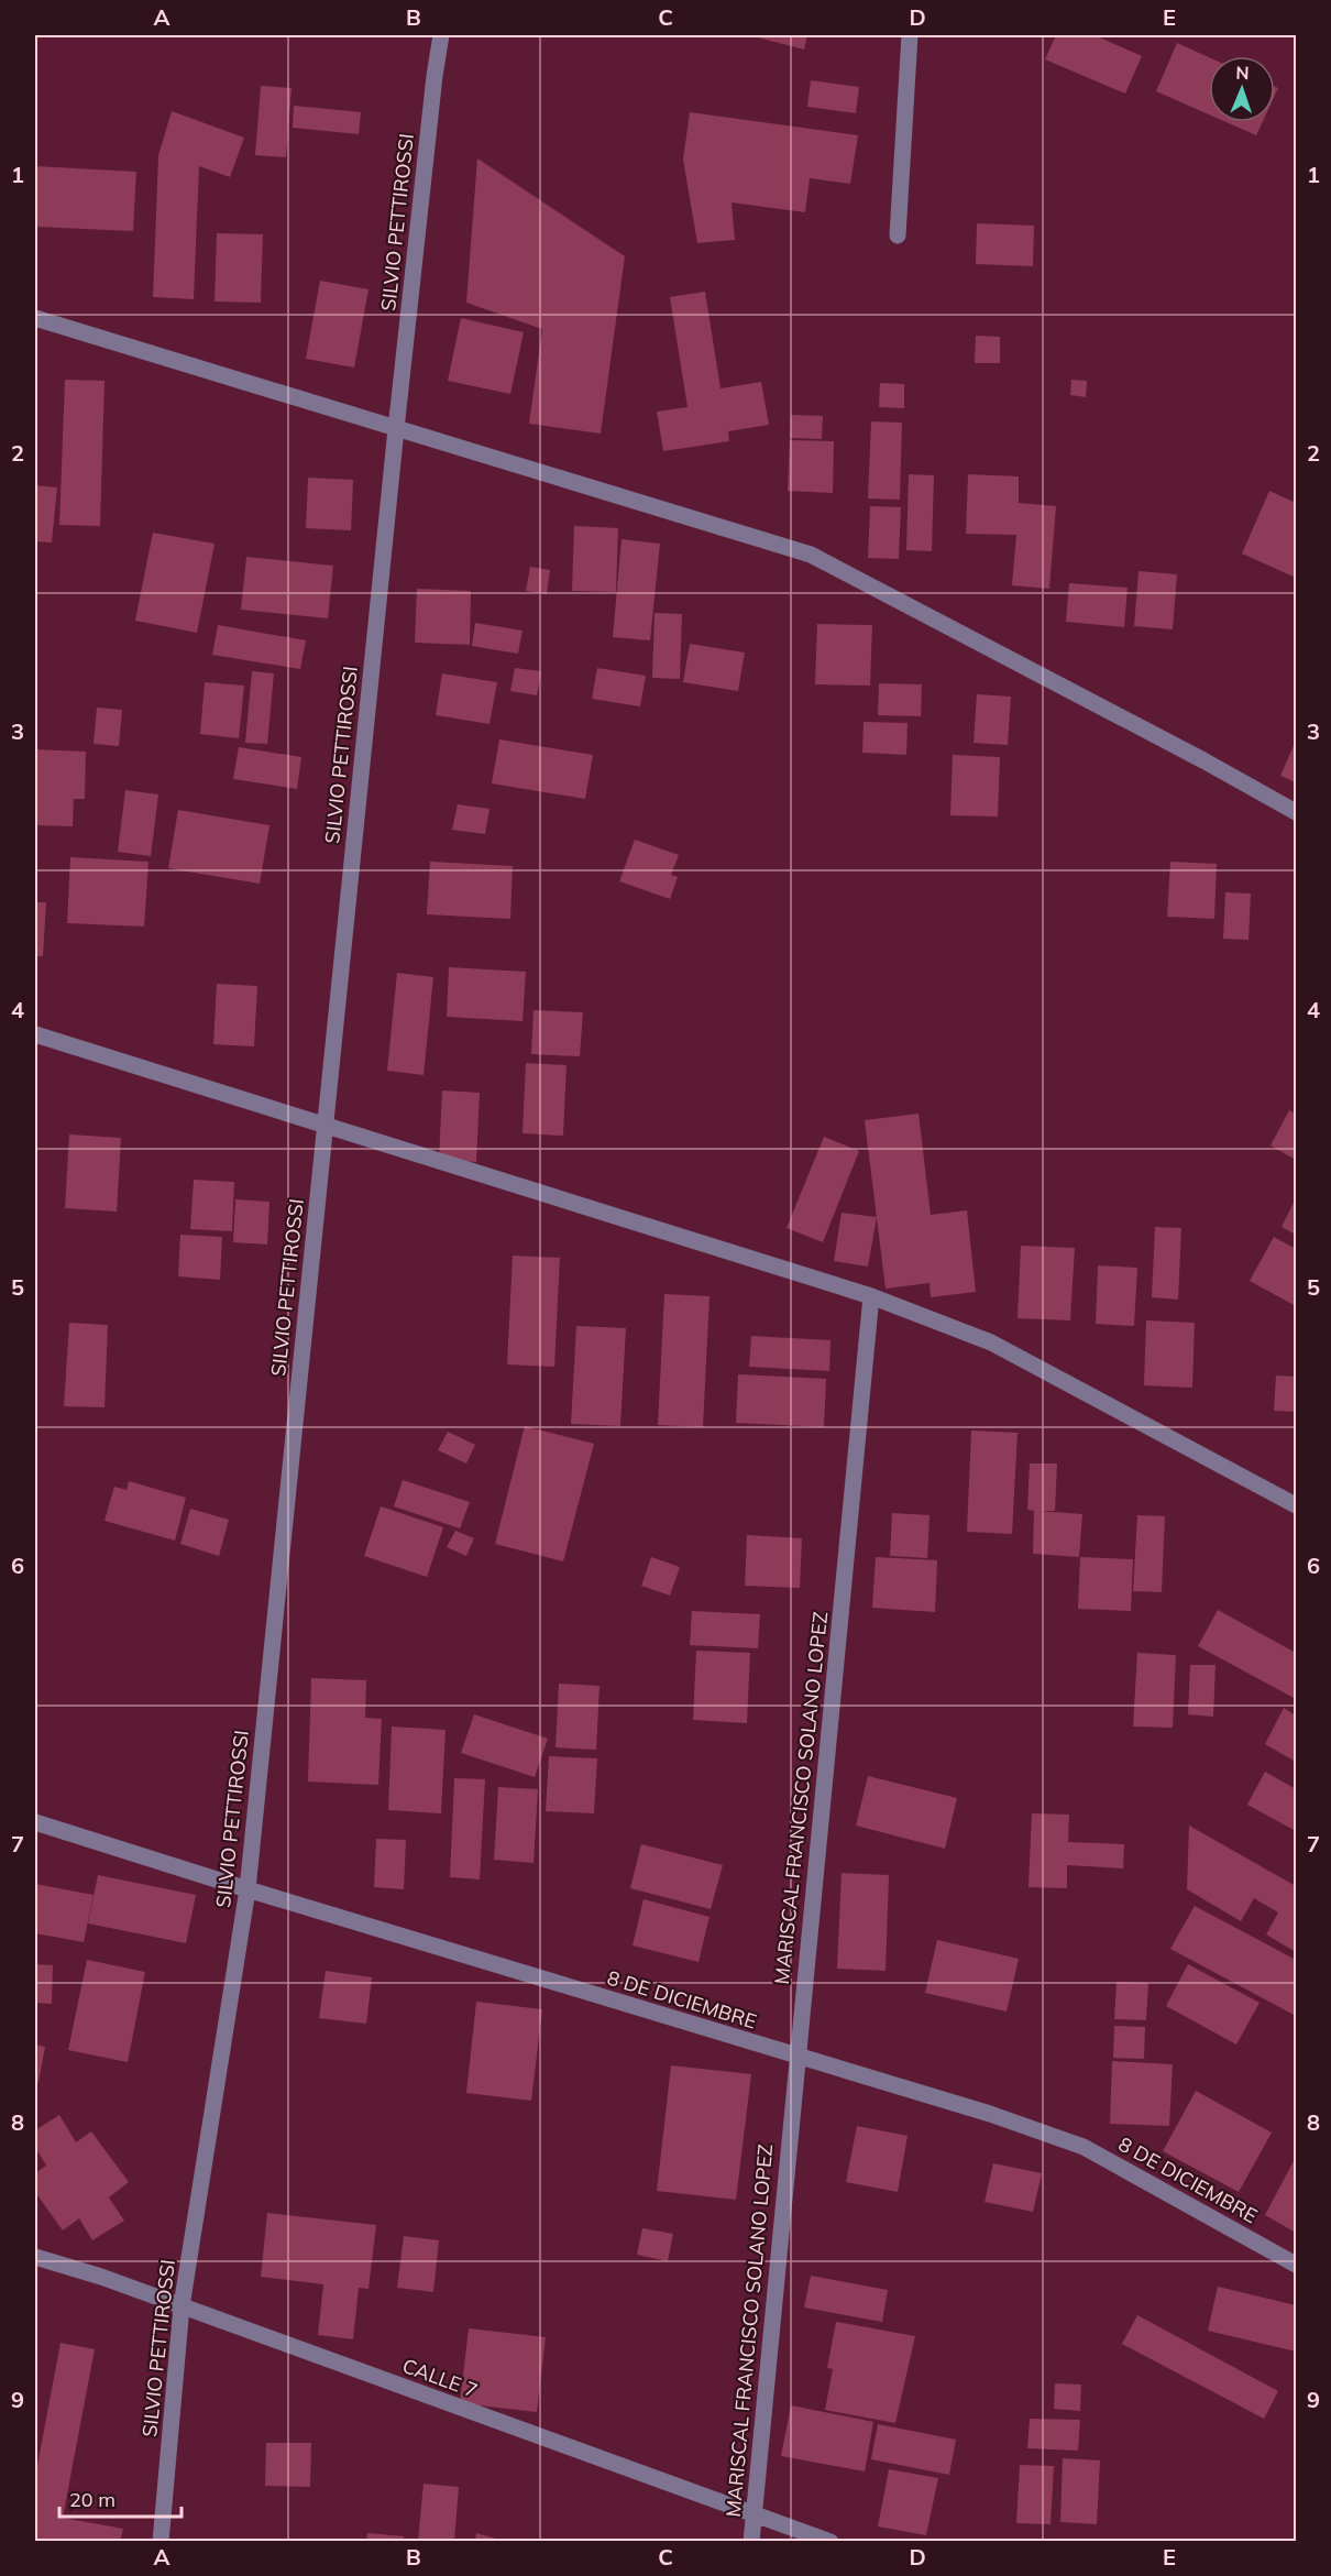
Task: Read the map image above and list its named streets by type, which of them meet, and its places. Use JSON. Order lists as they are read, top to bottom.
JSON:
{
  "streets": {
    "street": [
      "SILVIO PETTIROSSI",
      "MARISCAL FRANCISCO SOLANO LOPEZ",
      "8 DE DICIEMBRE",
      "CALLE 7"
    ]
  },
  "crossings": [
    ["SILVIO PETTIROSSI", "8 DE DICIEMBRE"],
    ["SILVIO PETTIROSSI", "CALLE 7"],
    ["MARISCAL FRANCISCO SOLANO LOPEZ", "8 DE DICIEMBRE"],
    ["MARISCAL FRANCISCO SOLANO LOPEZ", "CALLE 7"]
  ],
  "scale_bar": "20 m",
  "north": "top",
  "grid": {
    "columns": [
      "A",
      "B",
      "C",
      "D",
      "E"
    ],
    "rows": [
      "1",
      "2",
      "3",
      "4",
      "5",
      "6",
      "7",
      "8",
      "9"
    ]
  }
}
